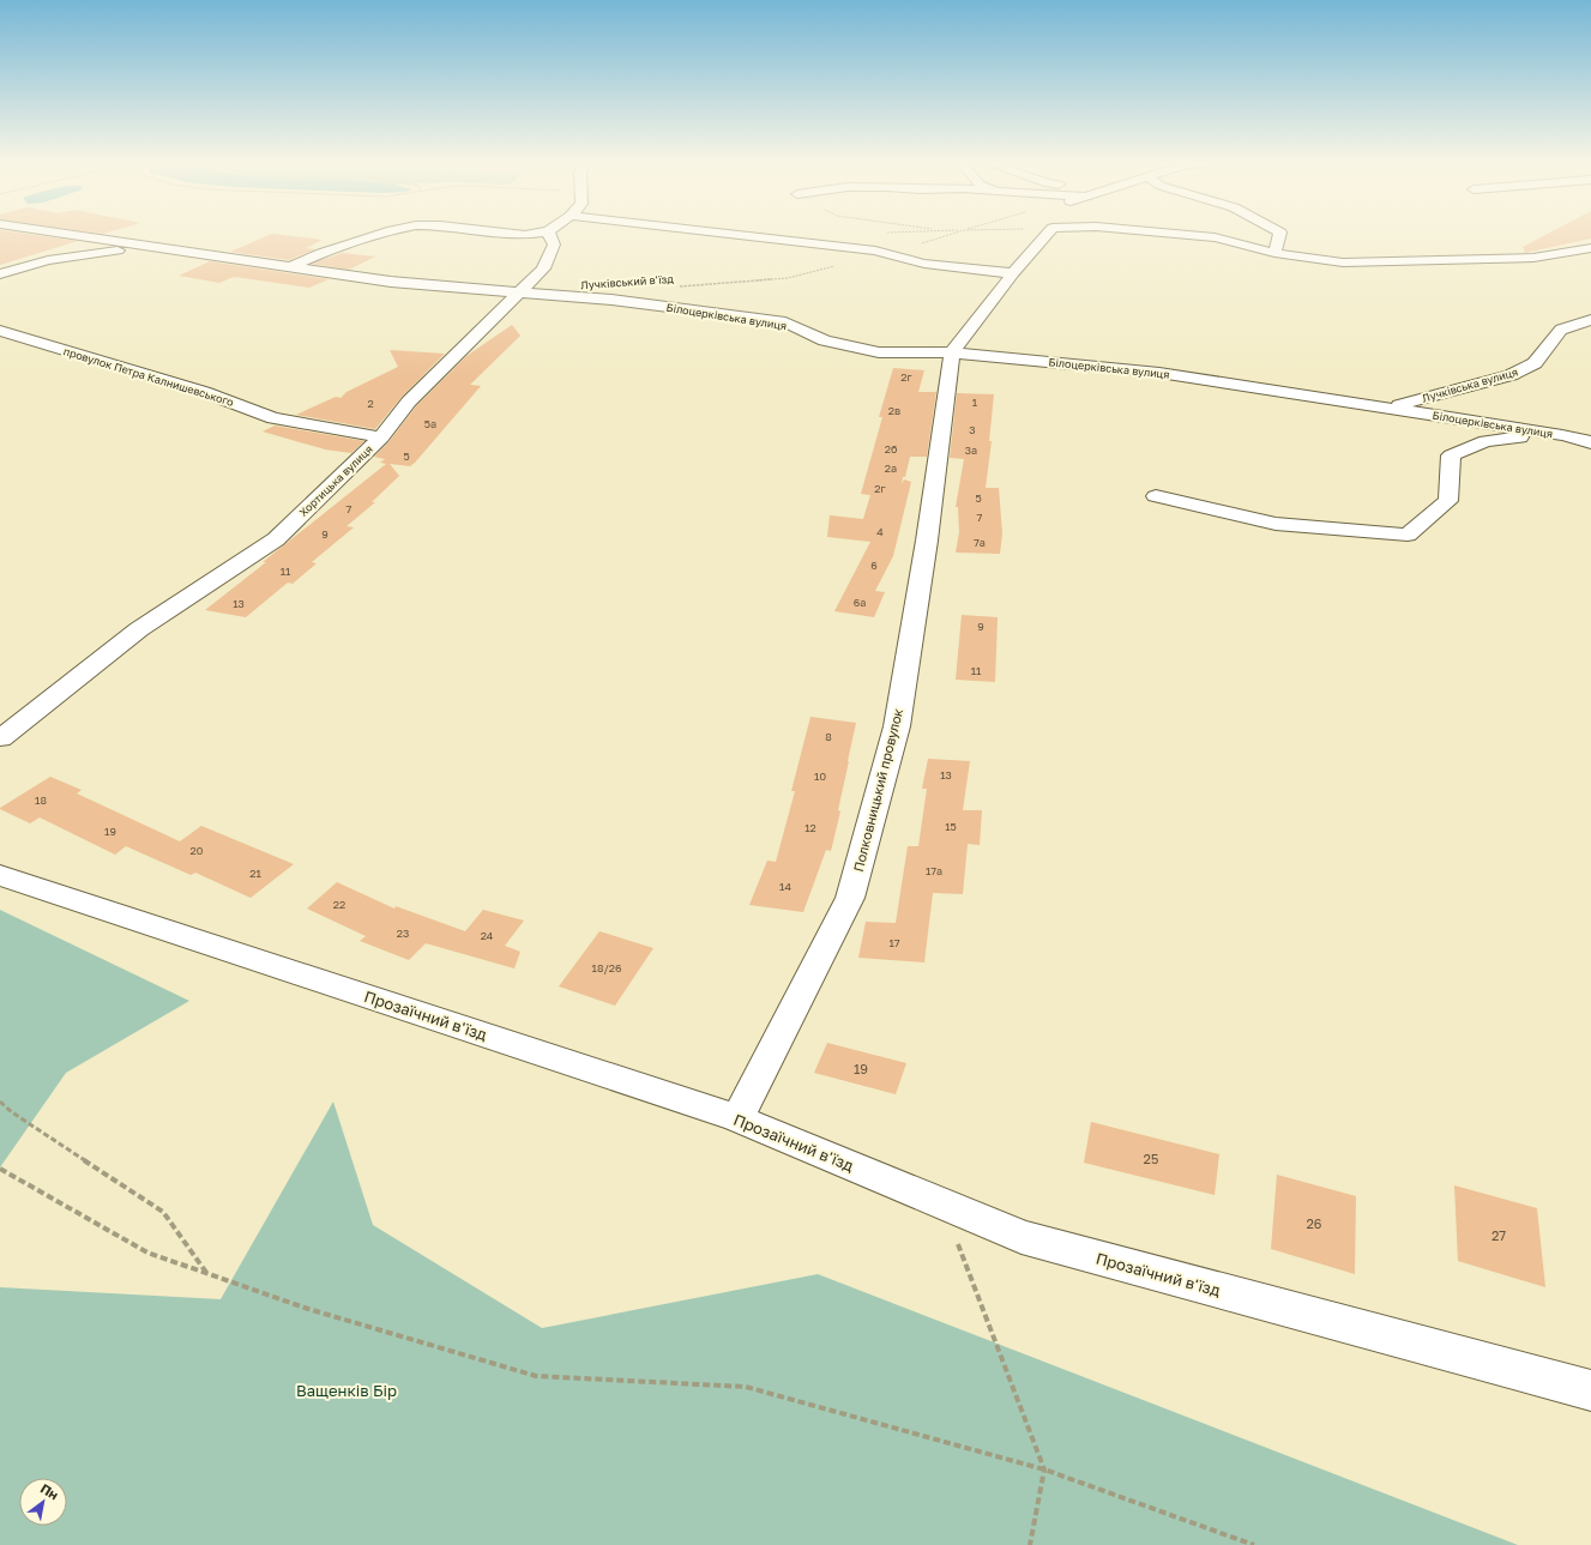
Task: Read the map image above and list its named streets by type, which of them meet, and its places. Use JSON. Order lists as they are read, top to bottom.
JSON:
{
  "streets": {
    "street": [
      "Білоцерківська вулиця",
      "провулок Петра Калнишевського",
      "Лучківська вулиця",
      "Хортицька вулиця",
      "Полковницький провулок",
      "Прозаїчний в'їзд"
    ],
    "path": ["Лучківський в'їзд"]
  },
  "crossings": [
    ["Білоцерківська вулиця", "Лучківська вулиця"],
    ["Білоцерківська вулиця", "Хортицька вулиця"],
    ["Білоцерківська вулиця", "Полковницький провулок"],
    ["провулок Петра Калнишевського", "Хортицька вулиця"],
    ["Полковницький провулок", "Прозаїчний в'їзд"]
  ],
  "parks": ["Ващенків Бір"],
  "house_numbers": [
    "2г",
    "1",
    "2",
    "2в",
    "5а",
    "3",
    "2б",
    "3а",
    "5",
    "2а",
    "2г",
    "5",
    "7",
    "7",
    "4",
    "9",
    "7а",
    "6",
    "11",
    "6а",
    "13",
    "9",
    "11",
    "8",
    "13",
    "10",
    "18",
    "15",
    "12",
    "19",
    "20",
    "17а",
    "21",
    "14",
    "22",
    "23",
    "24",
    "17",
    "18/26",
    "19",
    "25",
    "26",
    "27"
  ],
  "north": "top right"
}
